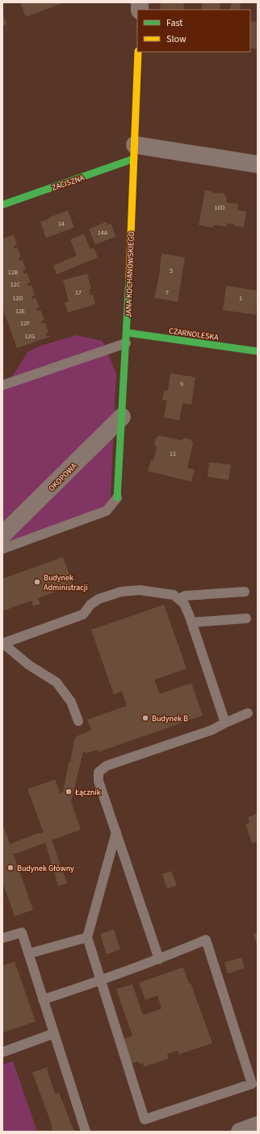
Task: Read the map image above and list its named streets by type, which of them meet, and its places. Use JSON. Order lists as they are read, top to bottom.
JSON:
{
  "streets": {
    "street": [
      "ZACISZNA",
      "JANA KOCHANOWSKIEGO",
      "CZARNOLESKA",
      "OKOPOWA"
    ]
  },
  "crossings": [
    ["ZACISZNA", "JANA KOCHANOWSKIEGO"],
    ["JANA KOCHANOWSKIEGO", "CZARNOLESKA"],
    ["JANA KOCHANOWSKIEGO", "OKOPOWA"]
  ],
  "places": [
    "Budynek Administracji",
    "Budynek B",
    "Łącznik",
    "Budynek Główny"
  ],
  "house_numbers": [
    "16D",
    "14",
    "14A",
    "5",
    "12B",
    "12C",
    "17",
    "7",
    "12D",
    "1",
    "12E",
    "12F",
    "12G",
    "9",
    "11"
  ],
  "legend": ["Fast", "Slow"]
}
